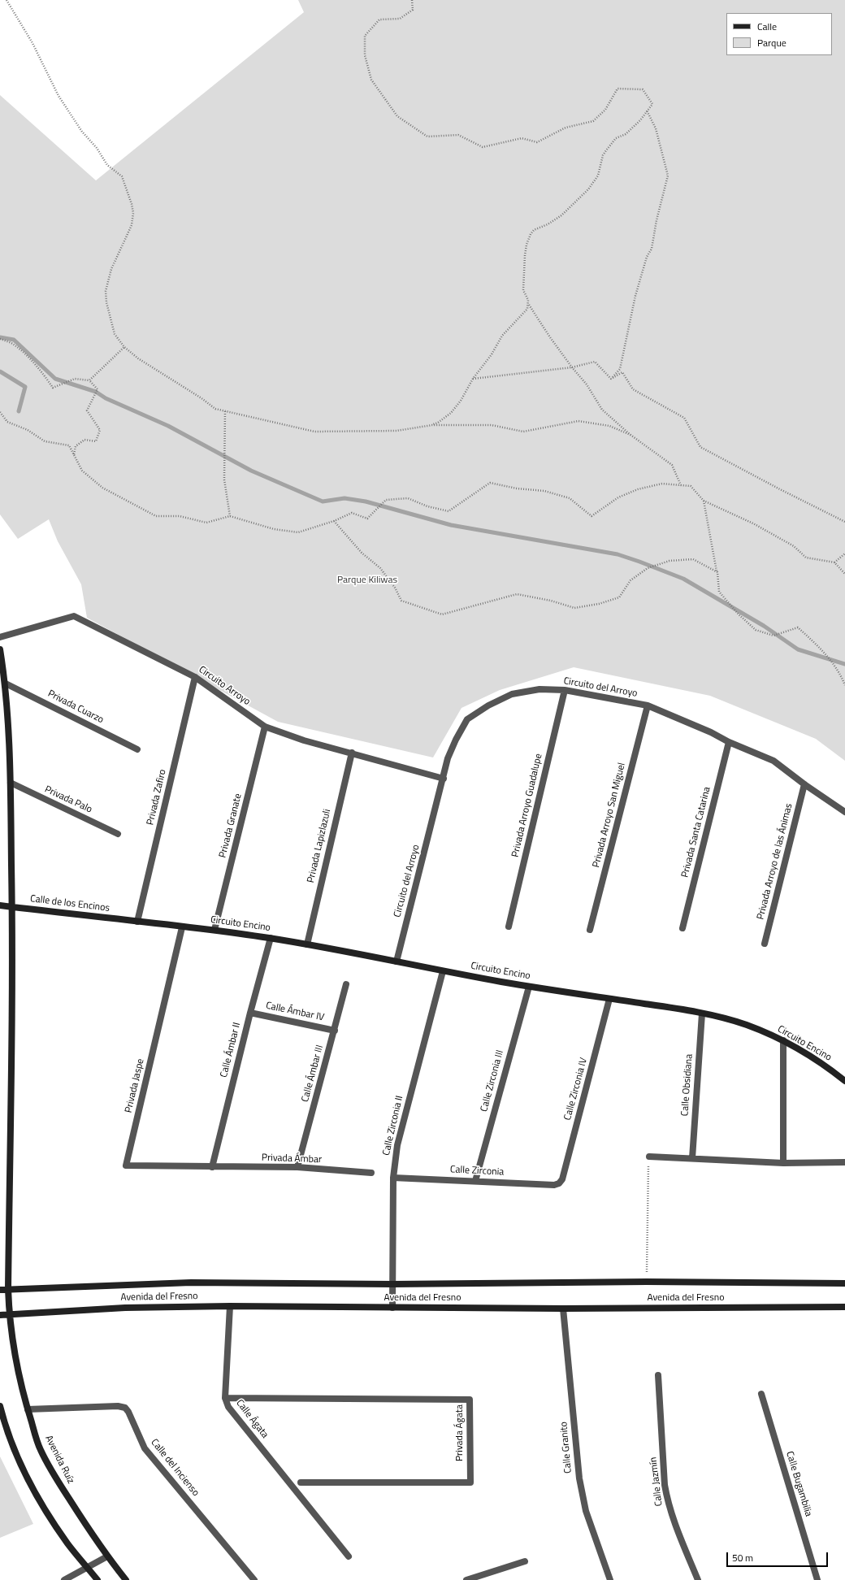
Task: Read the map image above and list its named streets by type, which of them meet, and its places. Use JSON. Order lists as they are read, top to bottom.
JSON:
{
  "streets": {
    "street": [
      "Circuito Arroyo",
      "Circuito del Arroyo",
      "Privada Cuarzo",
      "Privada Zafiro",
      "Privada Palo",
      "Privada Arroyo Guadalupe",
      "Privada Arroyo San Miguel",
      "Privada Granate",
      "Privada Santa Catarina",
      "Privada Lapizlazuli",
      "Privada Arroyo de las Ánimas",
      "Calle de los Encinos",
      "Circuito Encino",
      "Calle Ámbar IV",
      "Calle Ámbar II",
      "Calle Ámbar III",
      "Calle Zirconia III",
      "Calle Obsidiana",
      "Privada Jaspe",
      "Calle Zirconia IV",
      "Calle Zirconia II",
      "Privada Ámbar",
      "Calle Zirconia",
      "Avenida del Fresno",
      "Calle Ágata",
      "Privada Ágata",
      "Calle Granito",
      "Avenida Ruíz",
      "Calle del Incienso",
      "Calle Jazmín",
      "Calle Bugambilia"
    ]
  },
  "crossings": [
    ["Circuito Arroyo", "Circuito del Arroyo"],
    ["Circuito Arroyo", "Privada Zafiro"],
    ["Circuito Arroyo", "Privada Granate"],
    ["Circuito Arroyo", "Privada Lapizlazuli"],
    ["Circuito del Arroyo", "Privada Arroyo Guadalupe"],
    ["Circuito del Arroyo", "Privada Arroyo San Miguel"],
    ["Circuito del Arroyo", "Privada Santa Catarina"],
    ["Circuito del Arroyo", "Privada Arroyo de las Ánimas"],
    ["Circuito del Arroyo", "Circuito Encino"],
    ["Privada Cuarzo", "Avenida Ruíz"],
    ["Privada Zafiro", "Calle de los Encinos"],
    ["Privada Zafiro", "Circuito Encino"],
    ["Privada Palo", "Avenida Ruíz"],
    ["Privada Granate", "Circuito Encino"],
    ["Privada Lapizlazuli", "Circuito Encino"],
    ["Calle de los Encinos", "Circuito Encino"],
    ["Calle de los Encinos", "Avenida Ruíz"],
    ["Circuito Encino", "Calle Ámbar II"],
    ["Circuito Encino", "Calle Zirconia III"],
    ["Circuito Encino", "Calle Obsidiana"],
    ["Circuito Encino", "Privada Jaspe"],
    ["Circuito Encino", "Calle Zirconia IV"],
    ["Circuito Encino", "Calle Zirconia II"],
    ["Calle Ámbar IV", "Calle Ámbar II"],
    ["Calle Ámbar IV", "Calle Ámbar III"],
    ["Calle Ámbar II", "Privada Jaspe"],
    ["Calle Ámbar II", "Privada Ámbar"],
    ["Calle Ámbar III", "Privada Ámbar"],
    ["Calle Zirconia III", "Calle Zirconia"],
    ["Privada Jaspe", "Privada Ámbar"],
    ["Calle Zirconia IV", "Calle Zirconia"],
    ["Calle Zirconia II", "Calle Zirconia"],
    ["Calle Zirconia II", "Avenida del Fresno"],
    ["Avenida del Fresno", "Calle Ágata"],
    ["Avenida del Fresno", "Calle Granito"],
    ["Avenida del Fresno", "Avenida Ruíz"],
    ["Calle Ágata", "Privada Ágata"],
    ["Avenida Ruíz", "Calle del Incienso"]
  ],
  "parks": ["Parque Kiliwas"],
  "legend": ["Calle", "Parque"],
  "scale_bar": "50 m"
}
